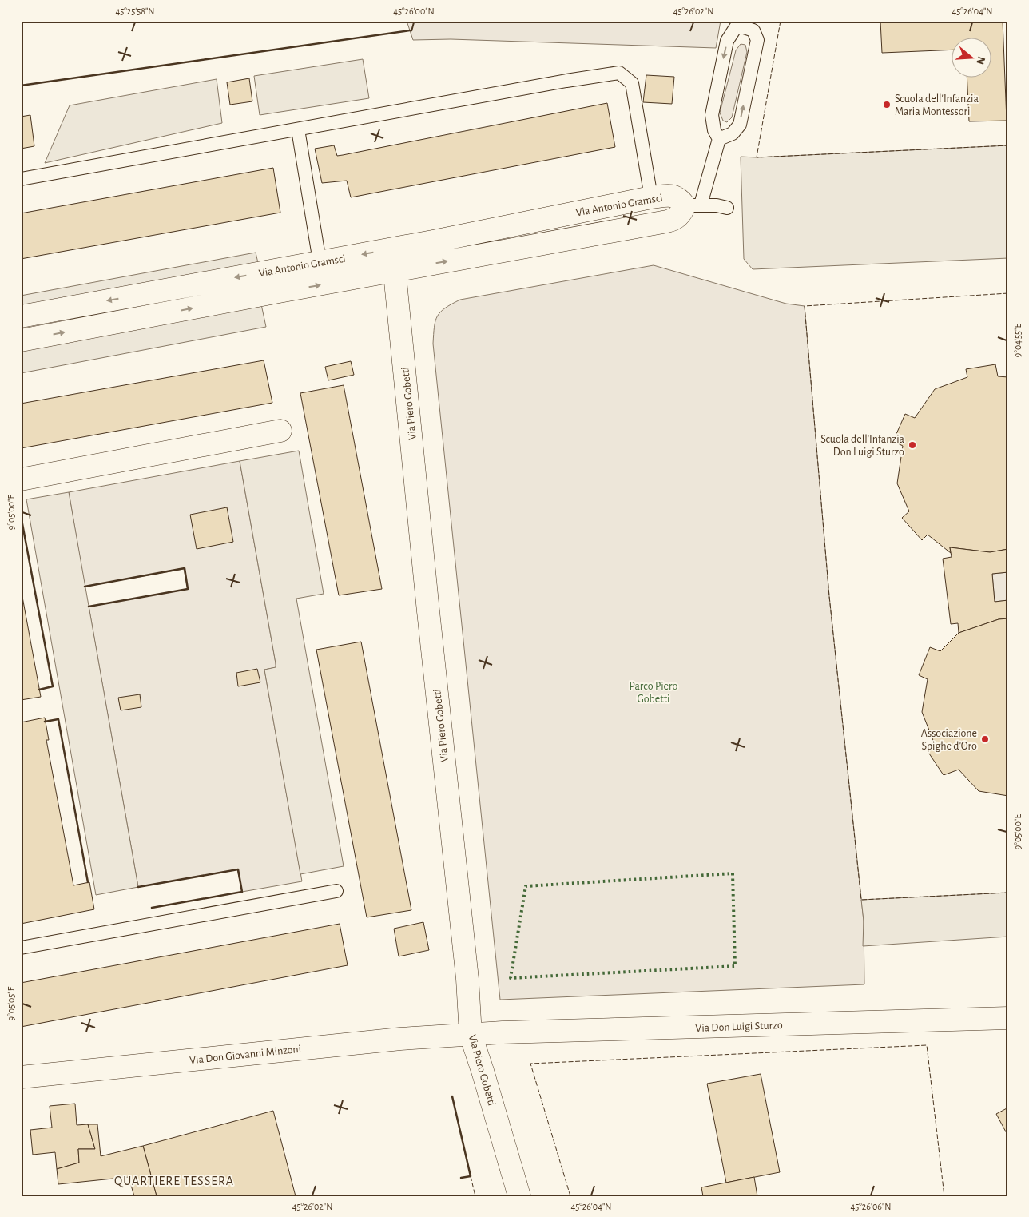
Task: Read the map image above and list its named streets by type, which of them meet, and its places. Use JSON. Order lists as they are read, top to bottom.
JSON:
{
  "streets": {
    "street": [
      "Via Antonio Gramsci",
      "Via Piero Gobetti",
      "Via Don Luigi Sturzo",
      "Via Don Giovanni Minzoni"
    ]
  },
  "crossings": [
    ["Via Antonio Gramsci", "Via Piero Gobetti"],
    ["Via Piero Gobetti", "Via Don Luigi Sturzo"],
    ["Via Piero Gobetti", "Via Don Giovanni Minzoni"],
    ["Via Don Luigi Sturzo", "Via Don Giovanni Minzoni"]
  ],
  "districts": ["QUARTIERE TESSERA"],
  "parks": ["Parco Piero Gobetti"],
  "places": ["Scuola dell'Infanzia Maria Montessori", "Scuola dell'Infanzia Don Luigi Sturzo", "Associazione Spighe d'Oro"],
  "north": "right",
  "coordinates": [
    "45°25'58\"N",
    "45°26'00\"N",
    "45°26'02\"N",
    "45°26'04\"N",
    "9°04'55\"E",
    "9°05'00\"E",
    "9°05'05\"E",
    "45°26'06\"N"
  ]
}
